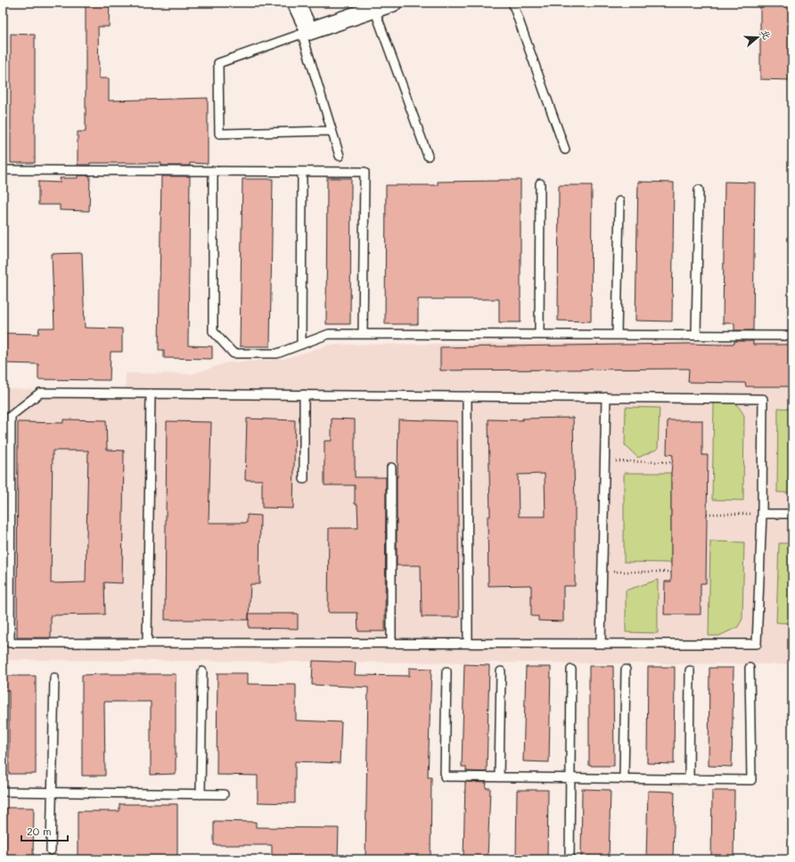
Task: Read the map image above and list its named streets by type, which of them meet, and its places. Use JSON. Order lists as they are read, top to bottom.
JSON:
{
  "scale_bar": "20 m",
  "north": "right"
}
